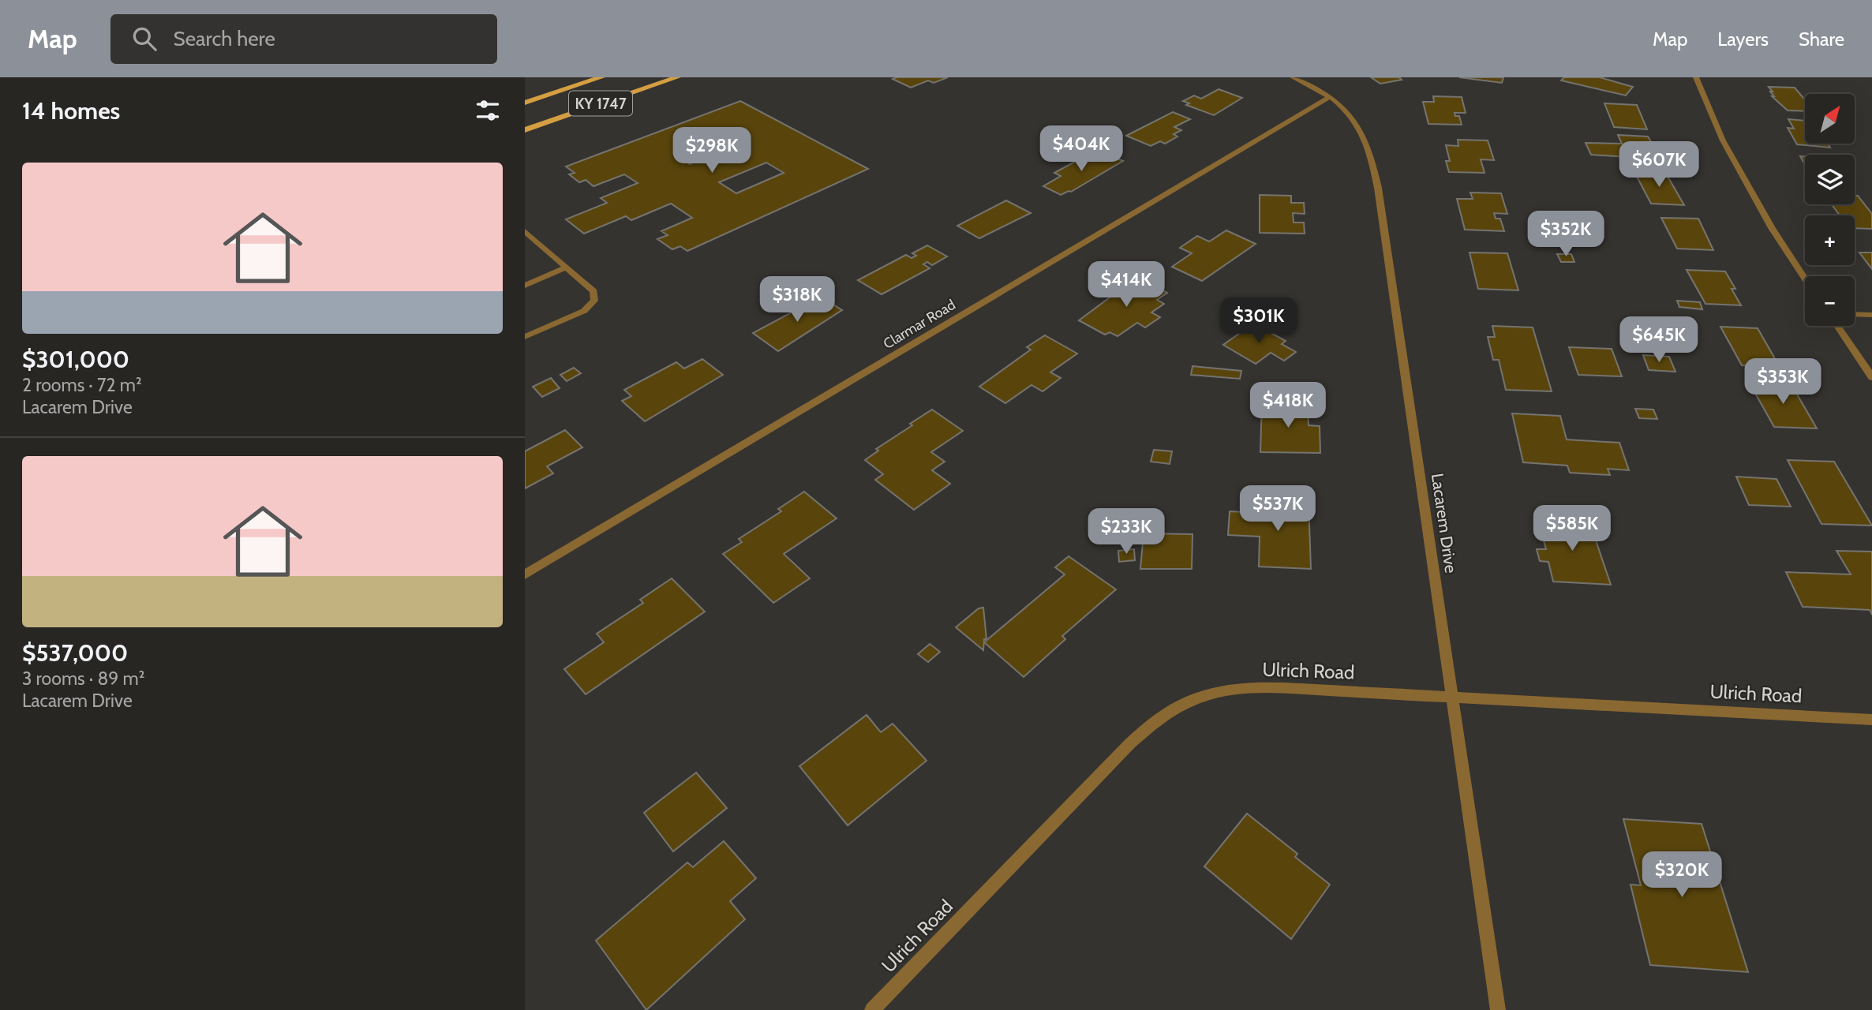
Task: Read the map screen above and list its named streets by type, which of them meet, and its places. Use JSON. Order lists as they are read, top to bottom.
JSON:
{
  "streets": {
    "main road": ["KY 1747"],
    "street": ["Clarmar Road", "Lacarem Drive", "Ulrich Road"]
  },
  "crossings": [
    ["Clarmar Road", "Lacarem Drive"],
    ["Lacarem Drive", "Ulrich Road"]
  ],
  "north": "top right",
  "page": {
    "header": "Map",
    "search": "Search here",
    "nav": ["Map", "Layers", "Share"],
    "heading": "14 homes",
    "map_buttons": ["+", "−"],
    "price": [
      "$404K",
      "$298K",
      "$607K",
      "$352K",
      "$414K",
      "$318K",
      "$301K",
      "$645K",
      "$353K",
      "$418K",
      "$537K",
      "$585K",
      "$233K",
      "$320K"
    ],
    "list": [
      {
        "name": "$301,000",
        "note": "2 rooms · 72 m² · Lacarem Drive"
      },
      {
        "name": "$537,000",
        "note": "3 rooms · 89 m² · Lacarem Drive"
      }
    ]
  }
}
